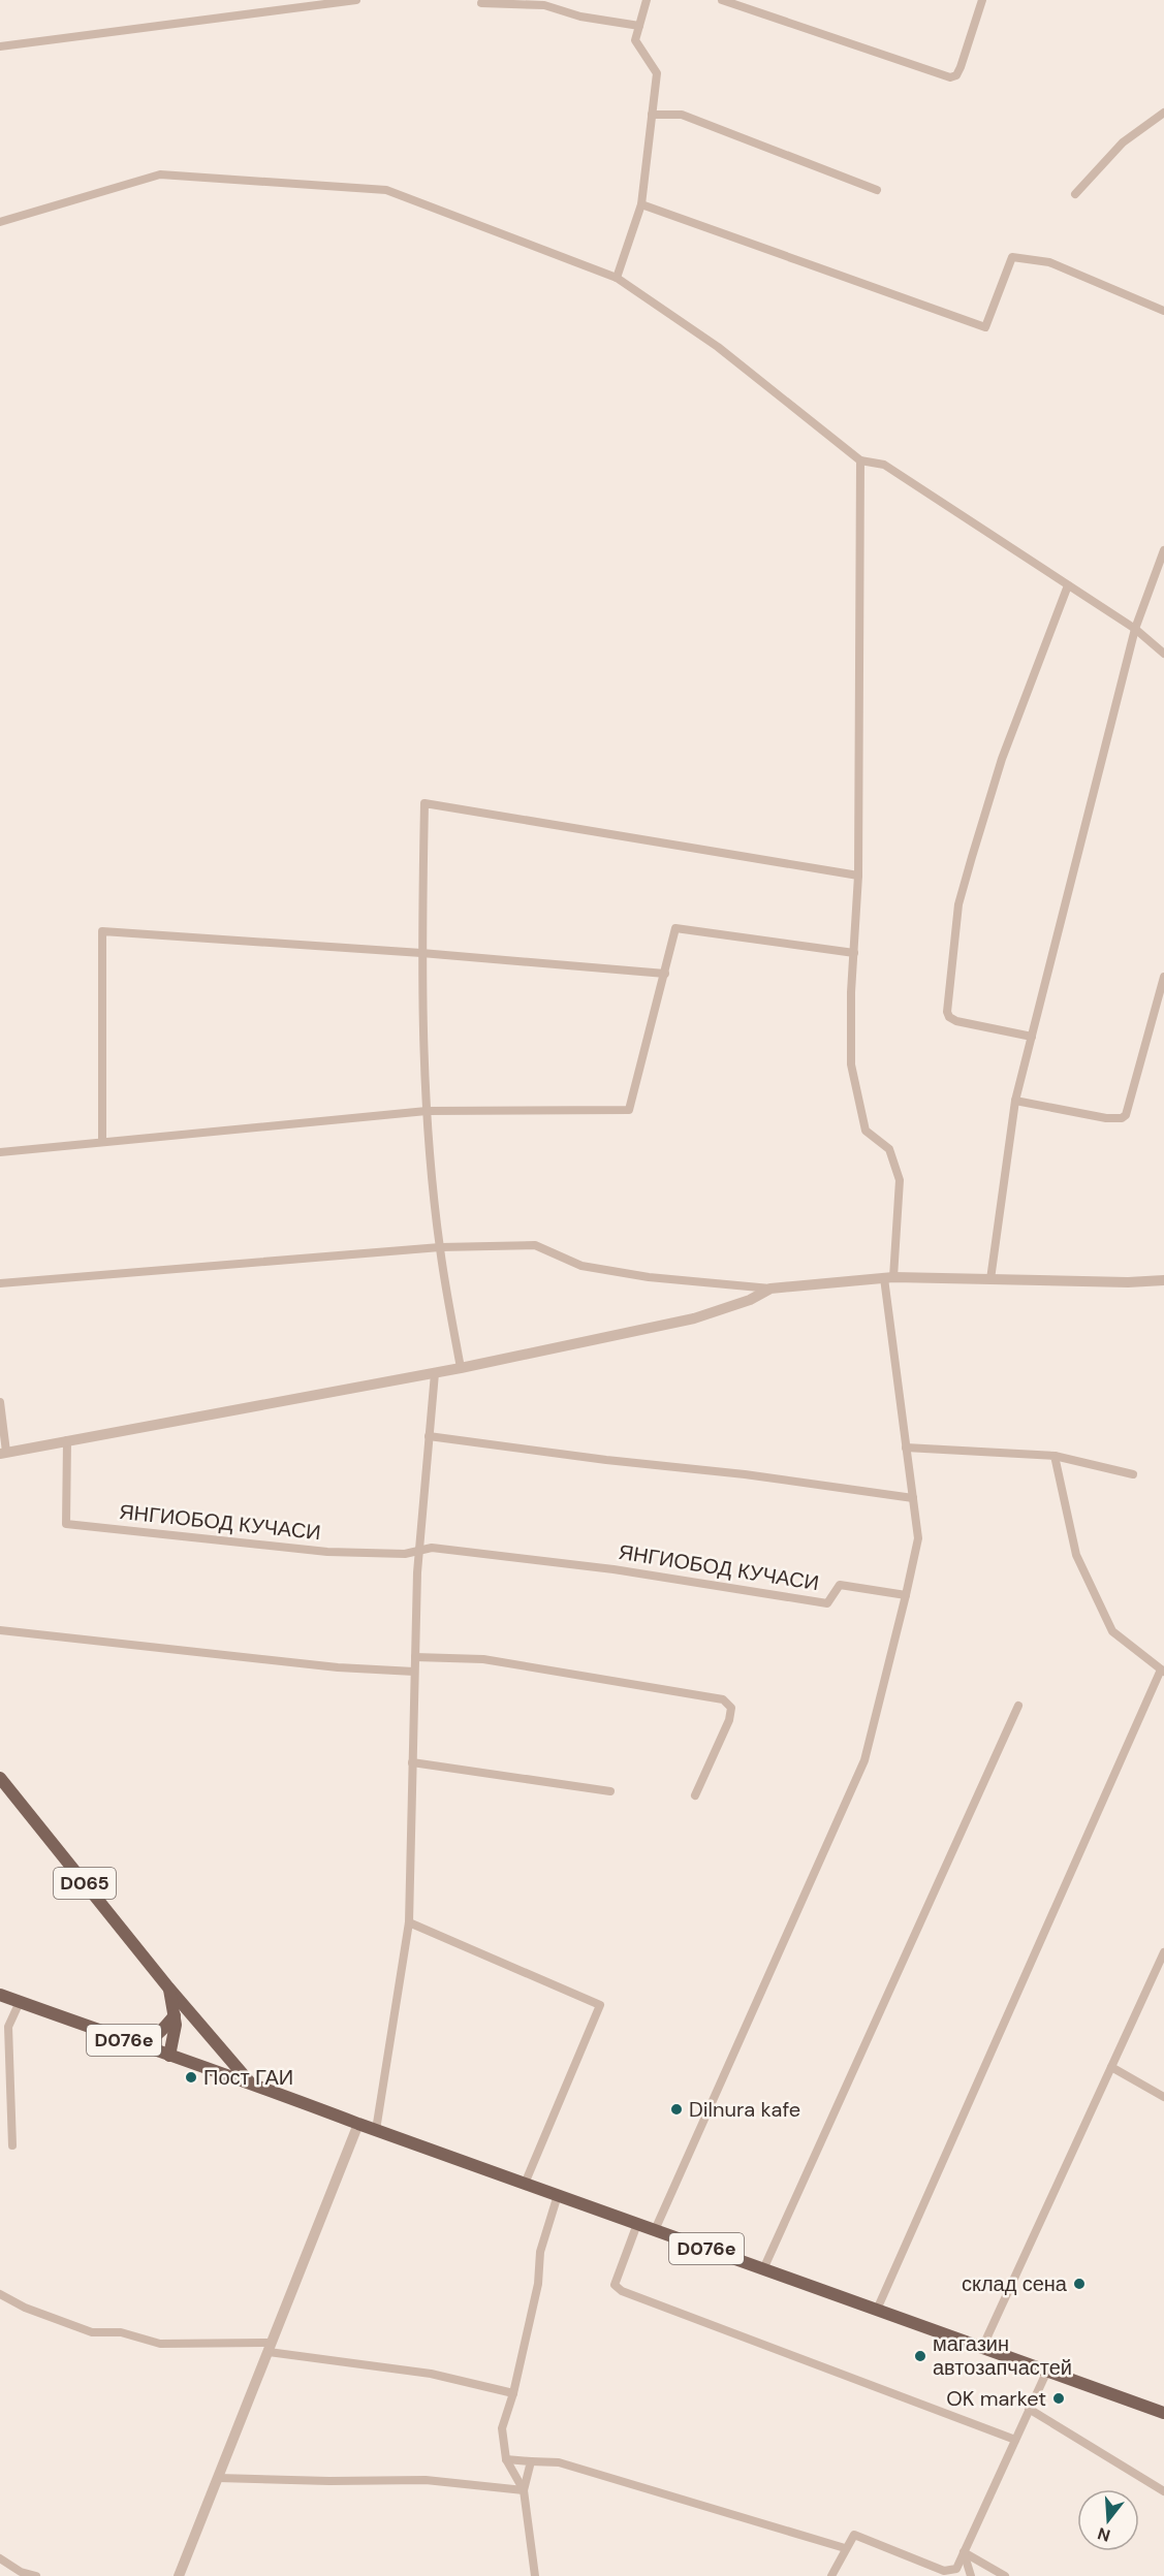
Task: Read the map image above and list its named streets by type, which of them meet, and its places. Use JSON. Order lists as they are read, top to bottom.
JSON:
{
  "streets": {
    "main road": ["D065", "D076e"],
    "street": ["ЯНГИОБОД КУЧАСИ"]
  },
  "crossings": [
    ["D065", "D076e"]
  ],
  "places": [
    "Пост ГАИ",
    "Dilnura kafe",
    "склад сена",
    "магазин автозапчастей",
    "OK market"
  ],
  "north": "bottom"
}
